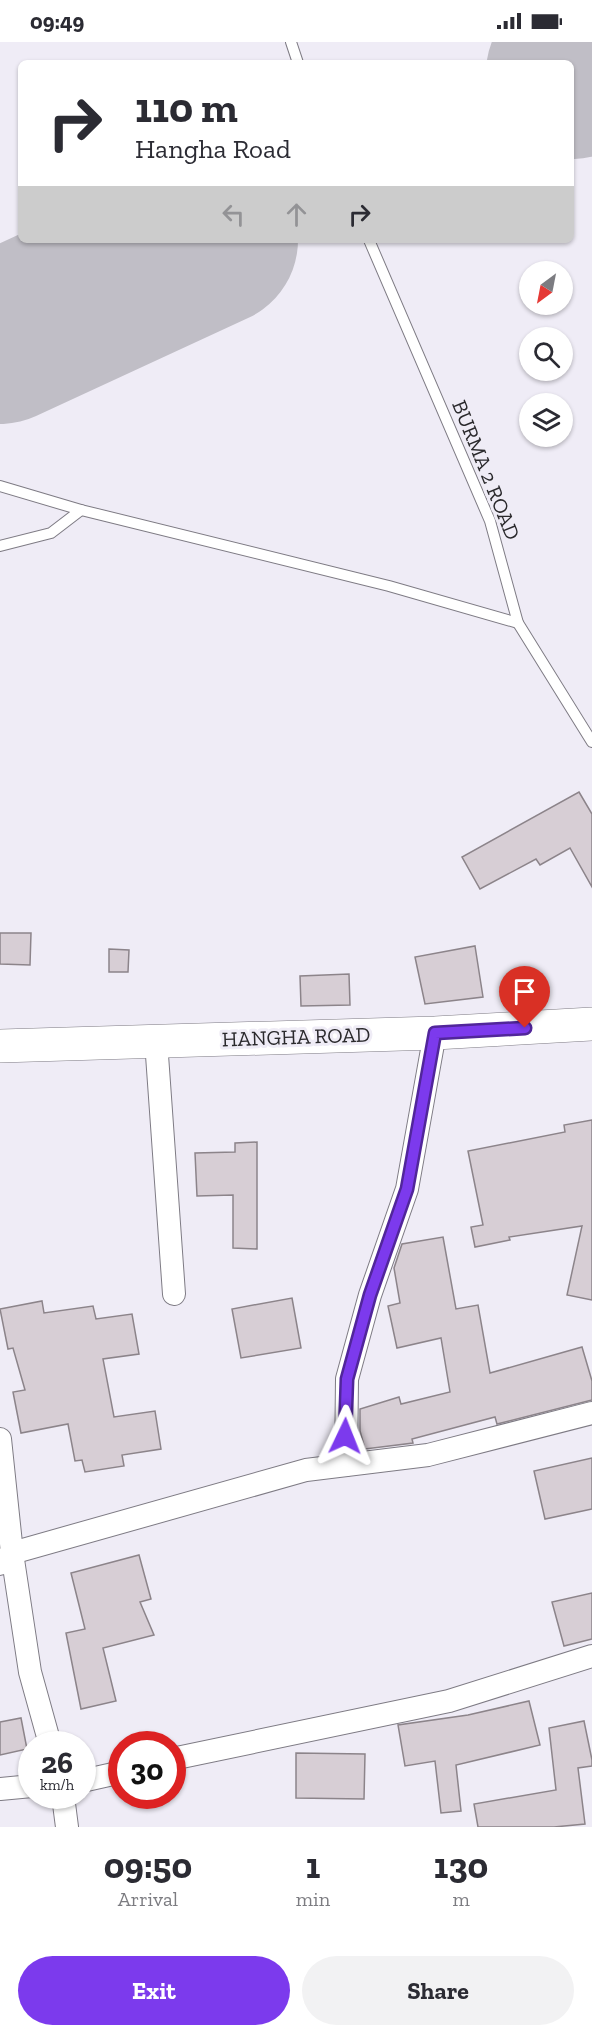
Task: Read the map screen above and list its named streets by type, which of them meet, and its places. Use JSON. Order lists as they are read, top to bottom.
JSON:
{
  "streets": {
    "highway": ["HANGHA ROAD"],
    "lane": ["BURMA 2 ROAD"]
  },
  "north": "bottom left",
  "page": {
    "status": "09:49",
    "turn": ["110 m", "Hangha Road"],
    "speed": "26 km/h",
    "limit": "30",
    "eta": [
      "09:50",
      "Arrival",
      "1",
      "min",
      "130",
      "m"
    ],
    "buttons": ["Exit", "Share"]
  }
}
